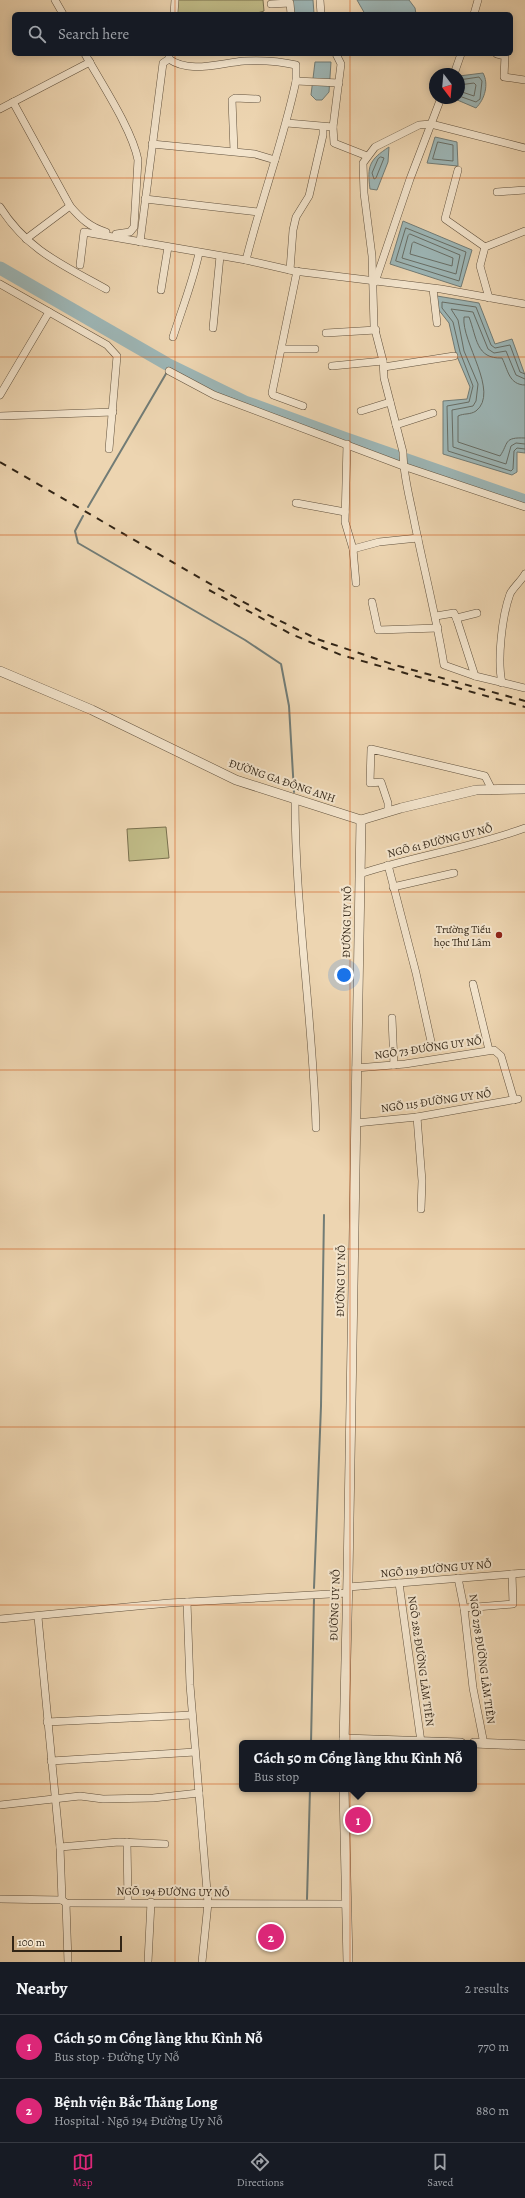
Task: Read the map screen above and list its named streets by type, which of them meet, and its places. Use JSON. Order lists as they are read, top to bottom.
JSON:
{
  "streets": {
    "street": [
      "ĐƯỜNG GA ĐÔNG ANH",
      "NGÕ 61 ĐƯỜNG UY NỖ",
      "ĐƯỜNG UY NỖ",
      "NGÕ 73 ĐƯỜNG UY NỖ",
      "NGÕ 115 ĐƯỜNG UY NỖ",
      "NGÕ 119 ĐƯỜNG UY NỖ",
      "NGÕ 278 ĐƯỜNG LÂM TIÊN",
      "NGÕ 282 ĐƯỜNG LÂM TIÊN",
      "NGÕ 194 ĐƯỜNG UY NỖ"
    ]
  },
  "crossings": [
    ["ĐƯỜNG GA ĐÔNG ANH", "ĐƯỜNG UY NỖ"],
    ["NGÕ 61 ĐƯỜNG UY NỖ", "ĐƯỜNG UY NỖ"],
    ["ĐƯỜNG UY NỖ", "NGÕ 73 ĐƯỜNG UY NỖ"],
    ["ĐƯỜNG UY NỖ", "NGÕ 115 ĐƯỜNG UY NỖ"],
    ["ĐƯỜNG UY NỖ", "NGÕ 119 ĐƯỜNG UY NỖ"],
    ["NGÕ 73 ĐƯỜNG UY NỖ", "NGÕ 115 ĐƯỜNG UY NỖ"],
    ["NGÕ 119 ĐƯỜNG UY NỖ", "NGÕ 278 ĐƯỜNG LÂM TIÊN"],
    ["NGÕ 119 ĐƯỜNG UY NỖ", "NGÕ 282 ĐƯỜNG LÂM TIÊN"]
  ],
  "places": ["Trường Tiểu học Thư Lâm"],
  "scale_bar": "100 m",
  "north": "bottom",
  "page": {
    "search": "Search here",
    "popup": ["Cách 50 m Cổng làng khu Kình Nỗ", "Bus stop"],
    "pins": ["1", "2"],
    "scale": "100 m",
    "heading": ["Nearby", "2 results"],
    "list": [
      {
        "mark": "1",
        "name": "Cách 50 m Cổng làng khu Kình Nỗ",
        "note": "Bus stop · Đường Uy Nỗ",
        "value": "770 m"
      },
      {
        "mark": "2",
        "name": "Bệnh viện Bắc Thăng Long",
        "note": "Hospital · Ngõ 194 Đường Uy Nỗ",
        "value": "880 m"
      }
    ],
    "nav": ["Map", "Directions", "Saved"]
  }
}
